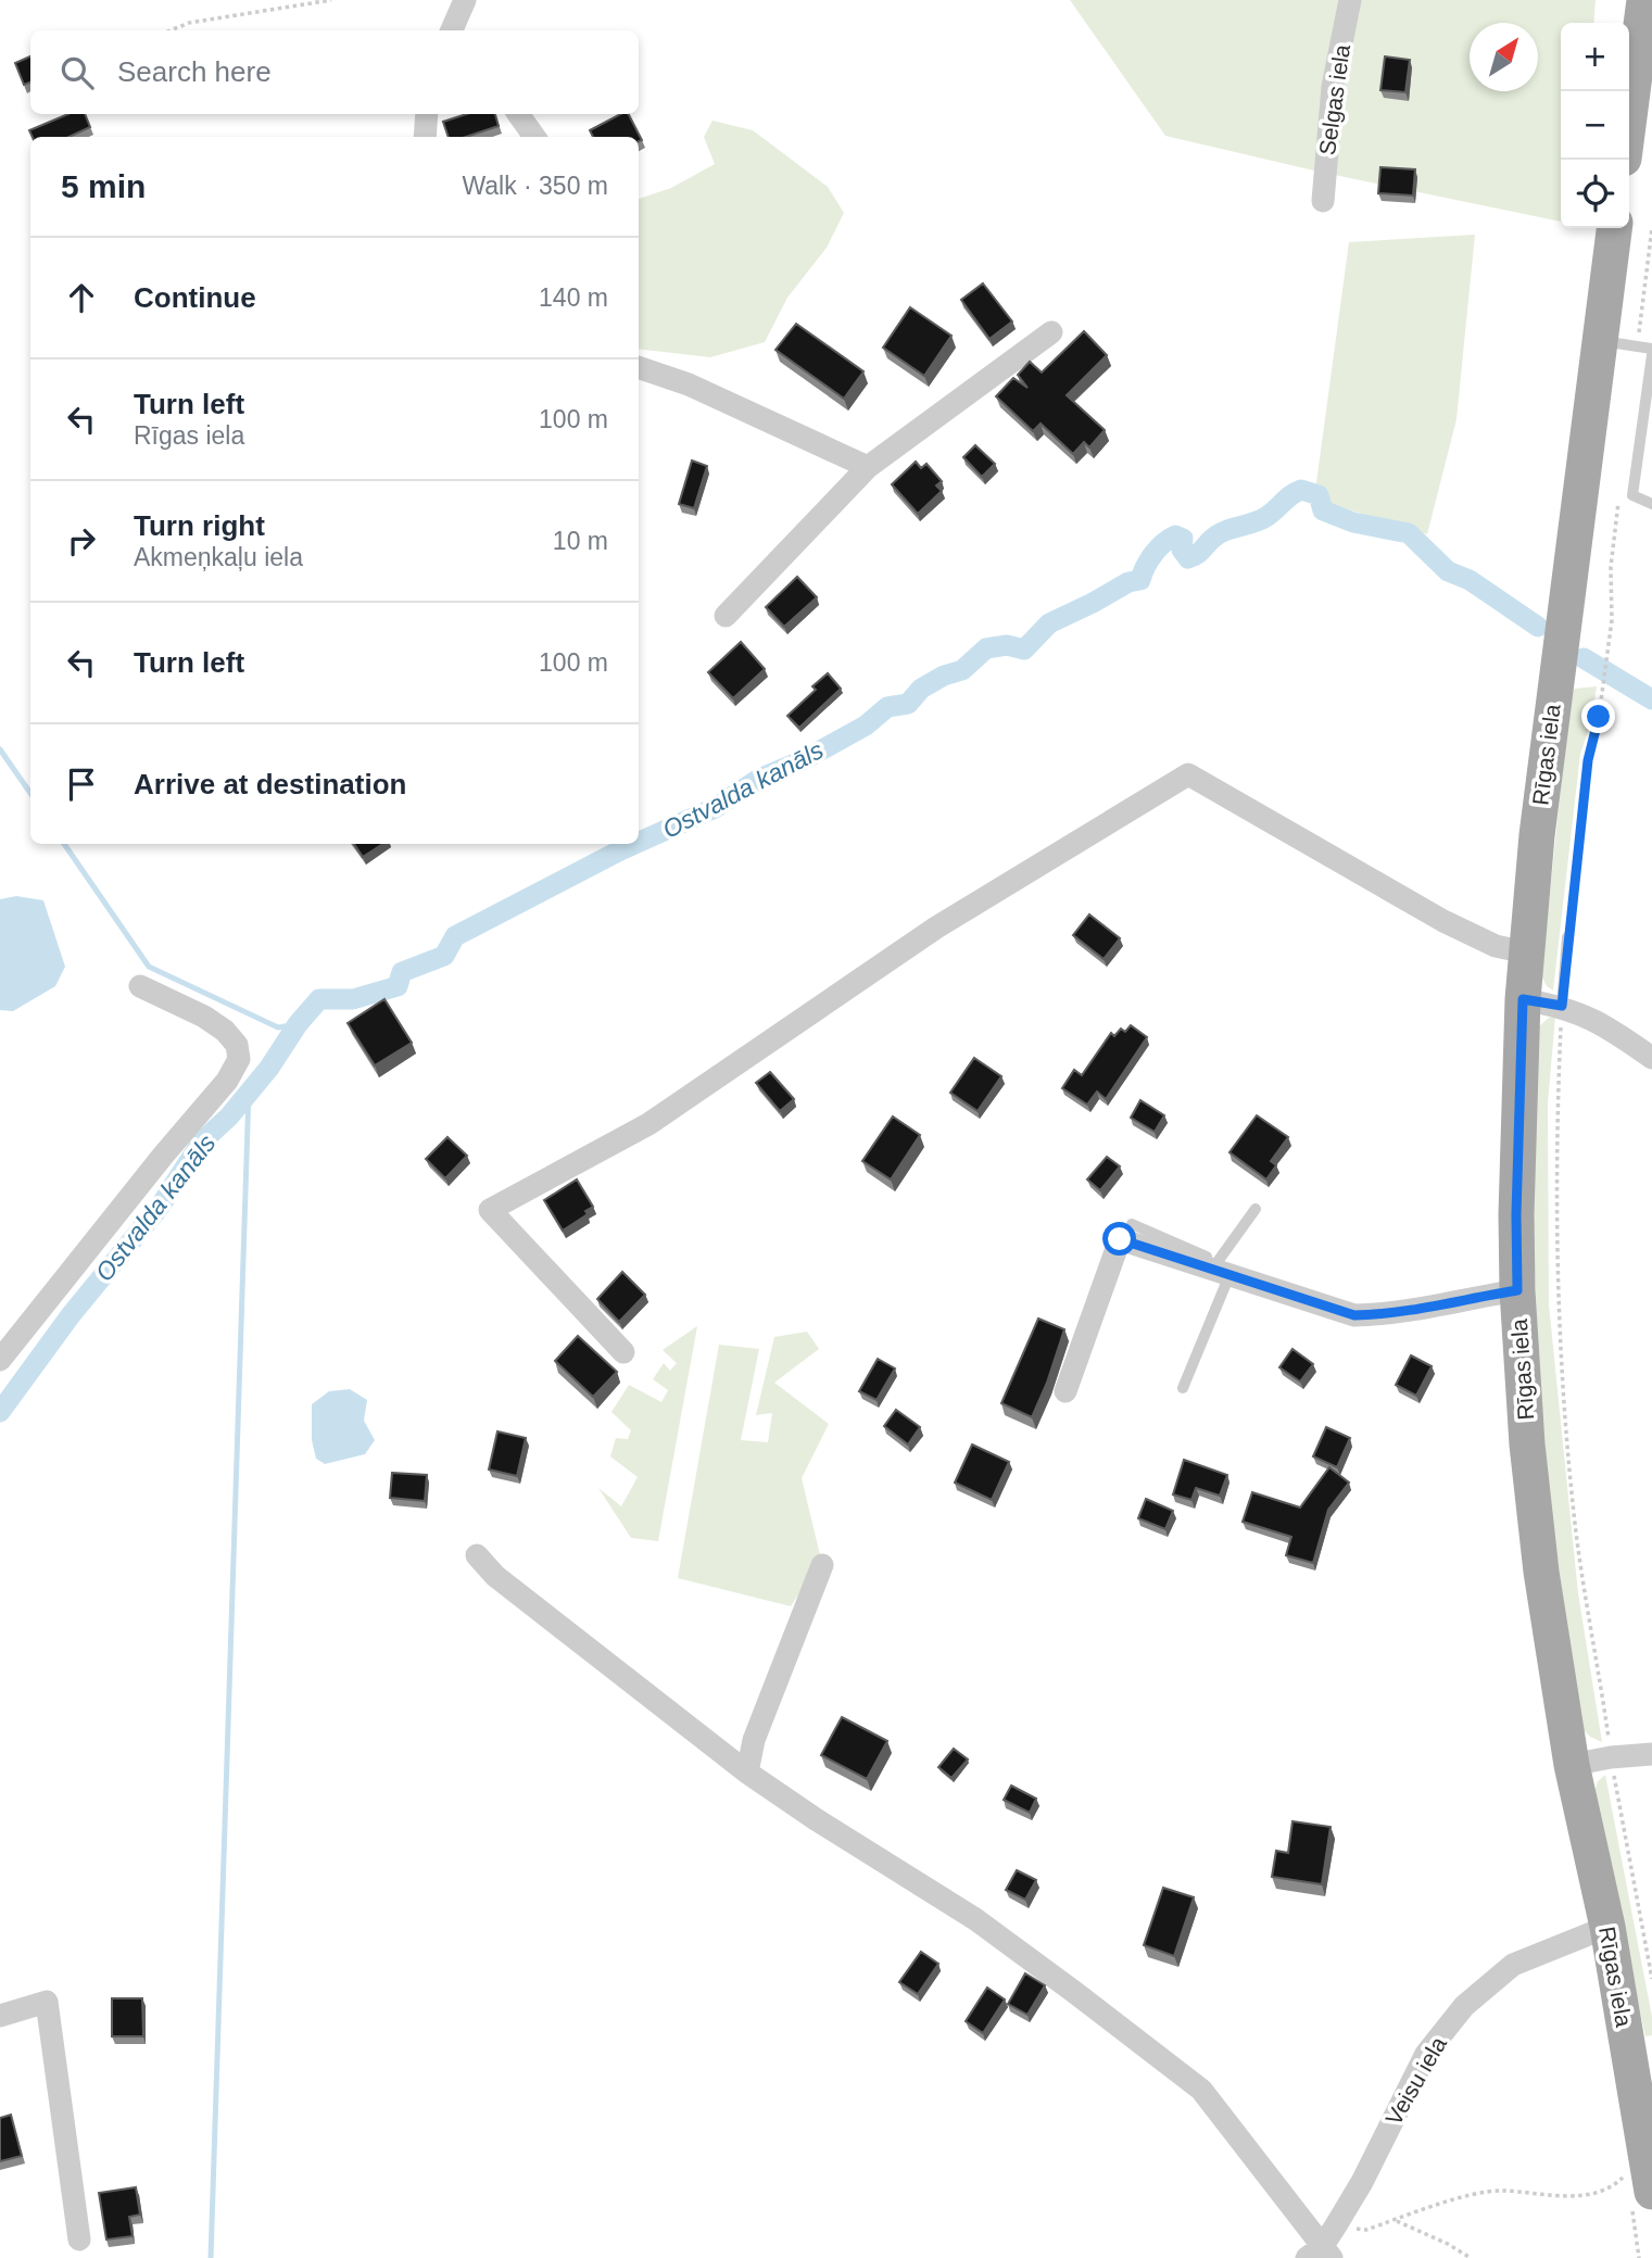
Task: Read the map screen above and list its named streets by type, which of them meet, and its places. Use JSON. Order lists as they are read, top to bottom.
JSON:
{
  "streets": {
    "main road": ["Rīgas iela"],
    "street": ["Selgas iela", "Veisu iela"]
  },
  "crossings": [
    ["Rīgas iela", "Veisu iela"]
  ],
  "water": ["Ostvalda kanāls"],
  "north": "top right",
  "page": {
    "map_buttons": ["+", "−"],
    "search": "Search here",
    "heading": ["5 min", "Walk · 350 m"],
    "list": [
      ["Continue", "140 m"],
      ["Turn left", "Rīgas iela", "100 m"],
      ["Turn right", "Akmeņkaļu iela", "10 m"],
      ["Turn left", "100 m"],
      "Arrive at destination"
    ]
  }
}
